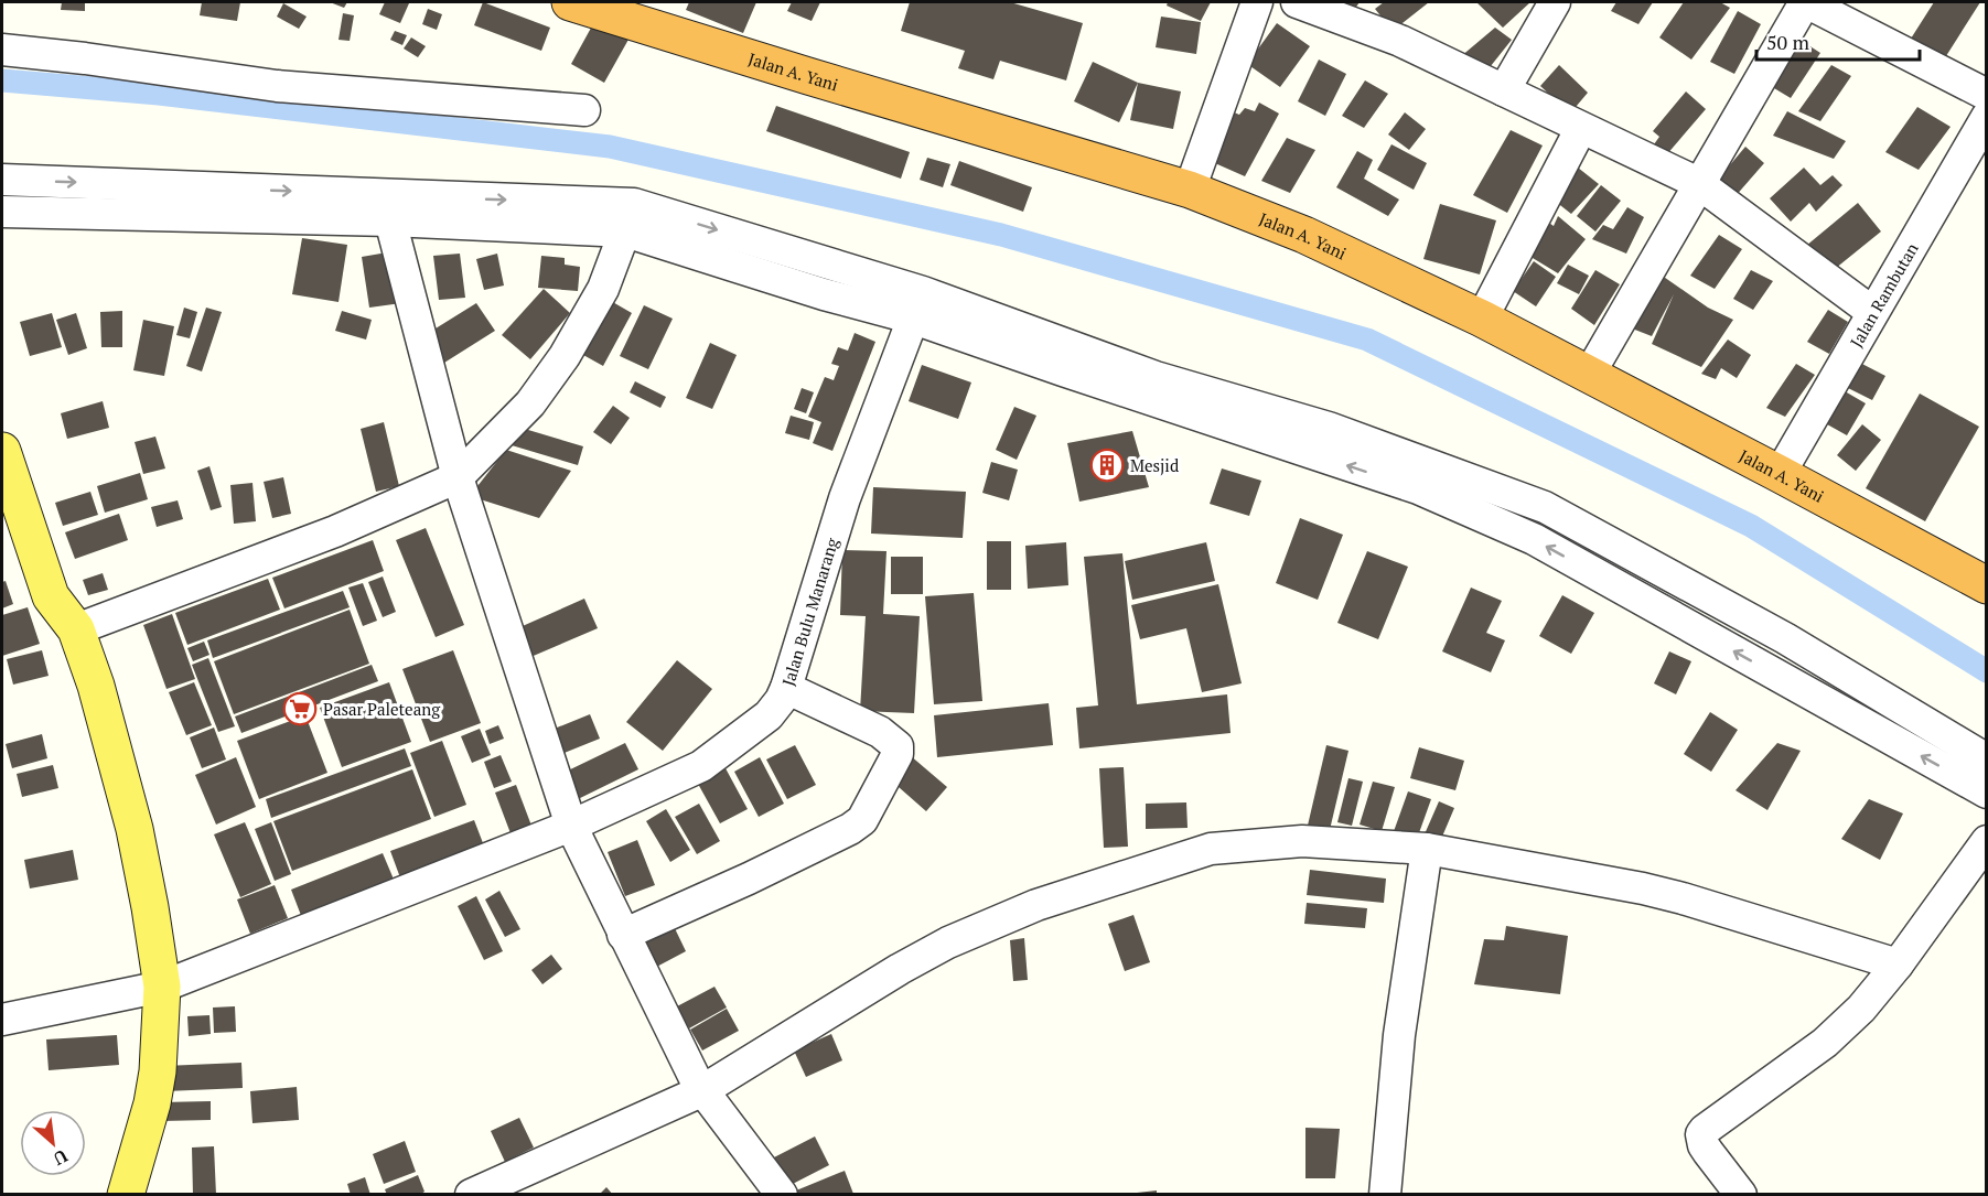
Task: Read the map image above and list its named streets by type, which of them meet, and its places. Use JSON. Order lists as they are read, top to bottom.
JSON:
{
  "streets": {
    "highway": ["Jalan A. Yani"],
    "street": ["Jalan Rambutan", "Jalan Bulu Manarang"]
  },
  "crossings": [
    ["Jalan A. Yani", "Jalan Rambutan"]
  ],
  "places": {
    "building": ["Mesjid"],
    "supermarket": ["Pasar Paleteang"]
  },
  "scale_bar": "50 m",
  "north": "bottom right"
}
